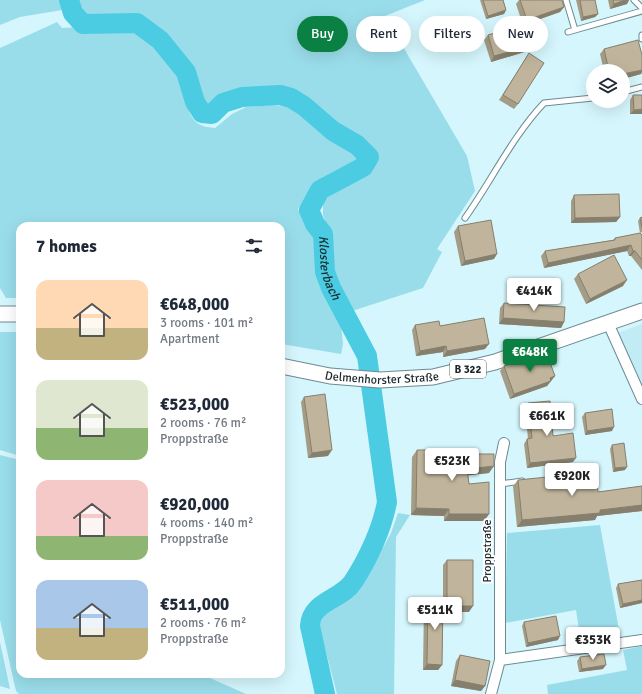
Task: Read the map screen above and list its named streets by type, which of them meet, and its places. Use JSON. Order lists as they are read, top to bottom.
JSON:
{
  "streets": {
    "main road": ["B 322", "Delmenhorster Straße"],
    "street": ["Proppstraße"]
  },
  "water": ["Klosterbach"],
  "page": {
    "chip": [
      "Buy",
      "Rent",
      "Filters",
      "New"
    ],
    "heading": "7 homes",
    "list": [
      {
        "name": "€648,000",
        "note": "3 rooms · 101 m² · Apartment"
      },
      {
        "name": "€523,000",
        "note": "2 rooms · 76 m² · Proppstraße"
      },
      {
        "name": "€920,000",
        "note": "4 rooms · 140 m² · Proppstraße"
      },
      {
        "name": "€511,000",
        "note": "2 rooms · 76 m² · Proppstraße"
      }
    ],
    "price": [
      "€414K",
      "€648K",
      "€661K",
      "€523K",
      "€920K",
      "€511K",
      "€353K"
    ]
  }
}
